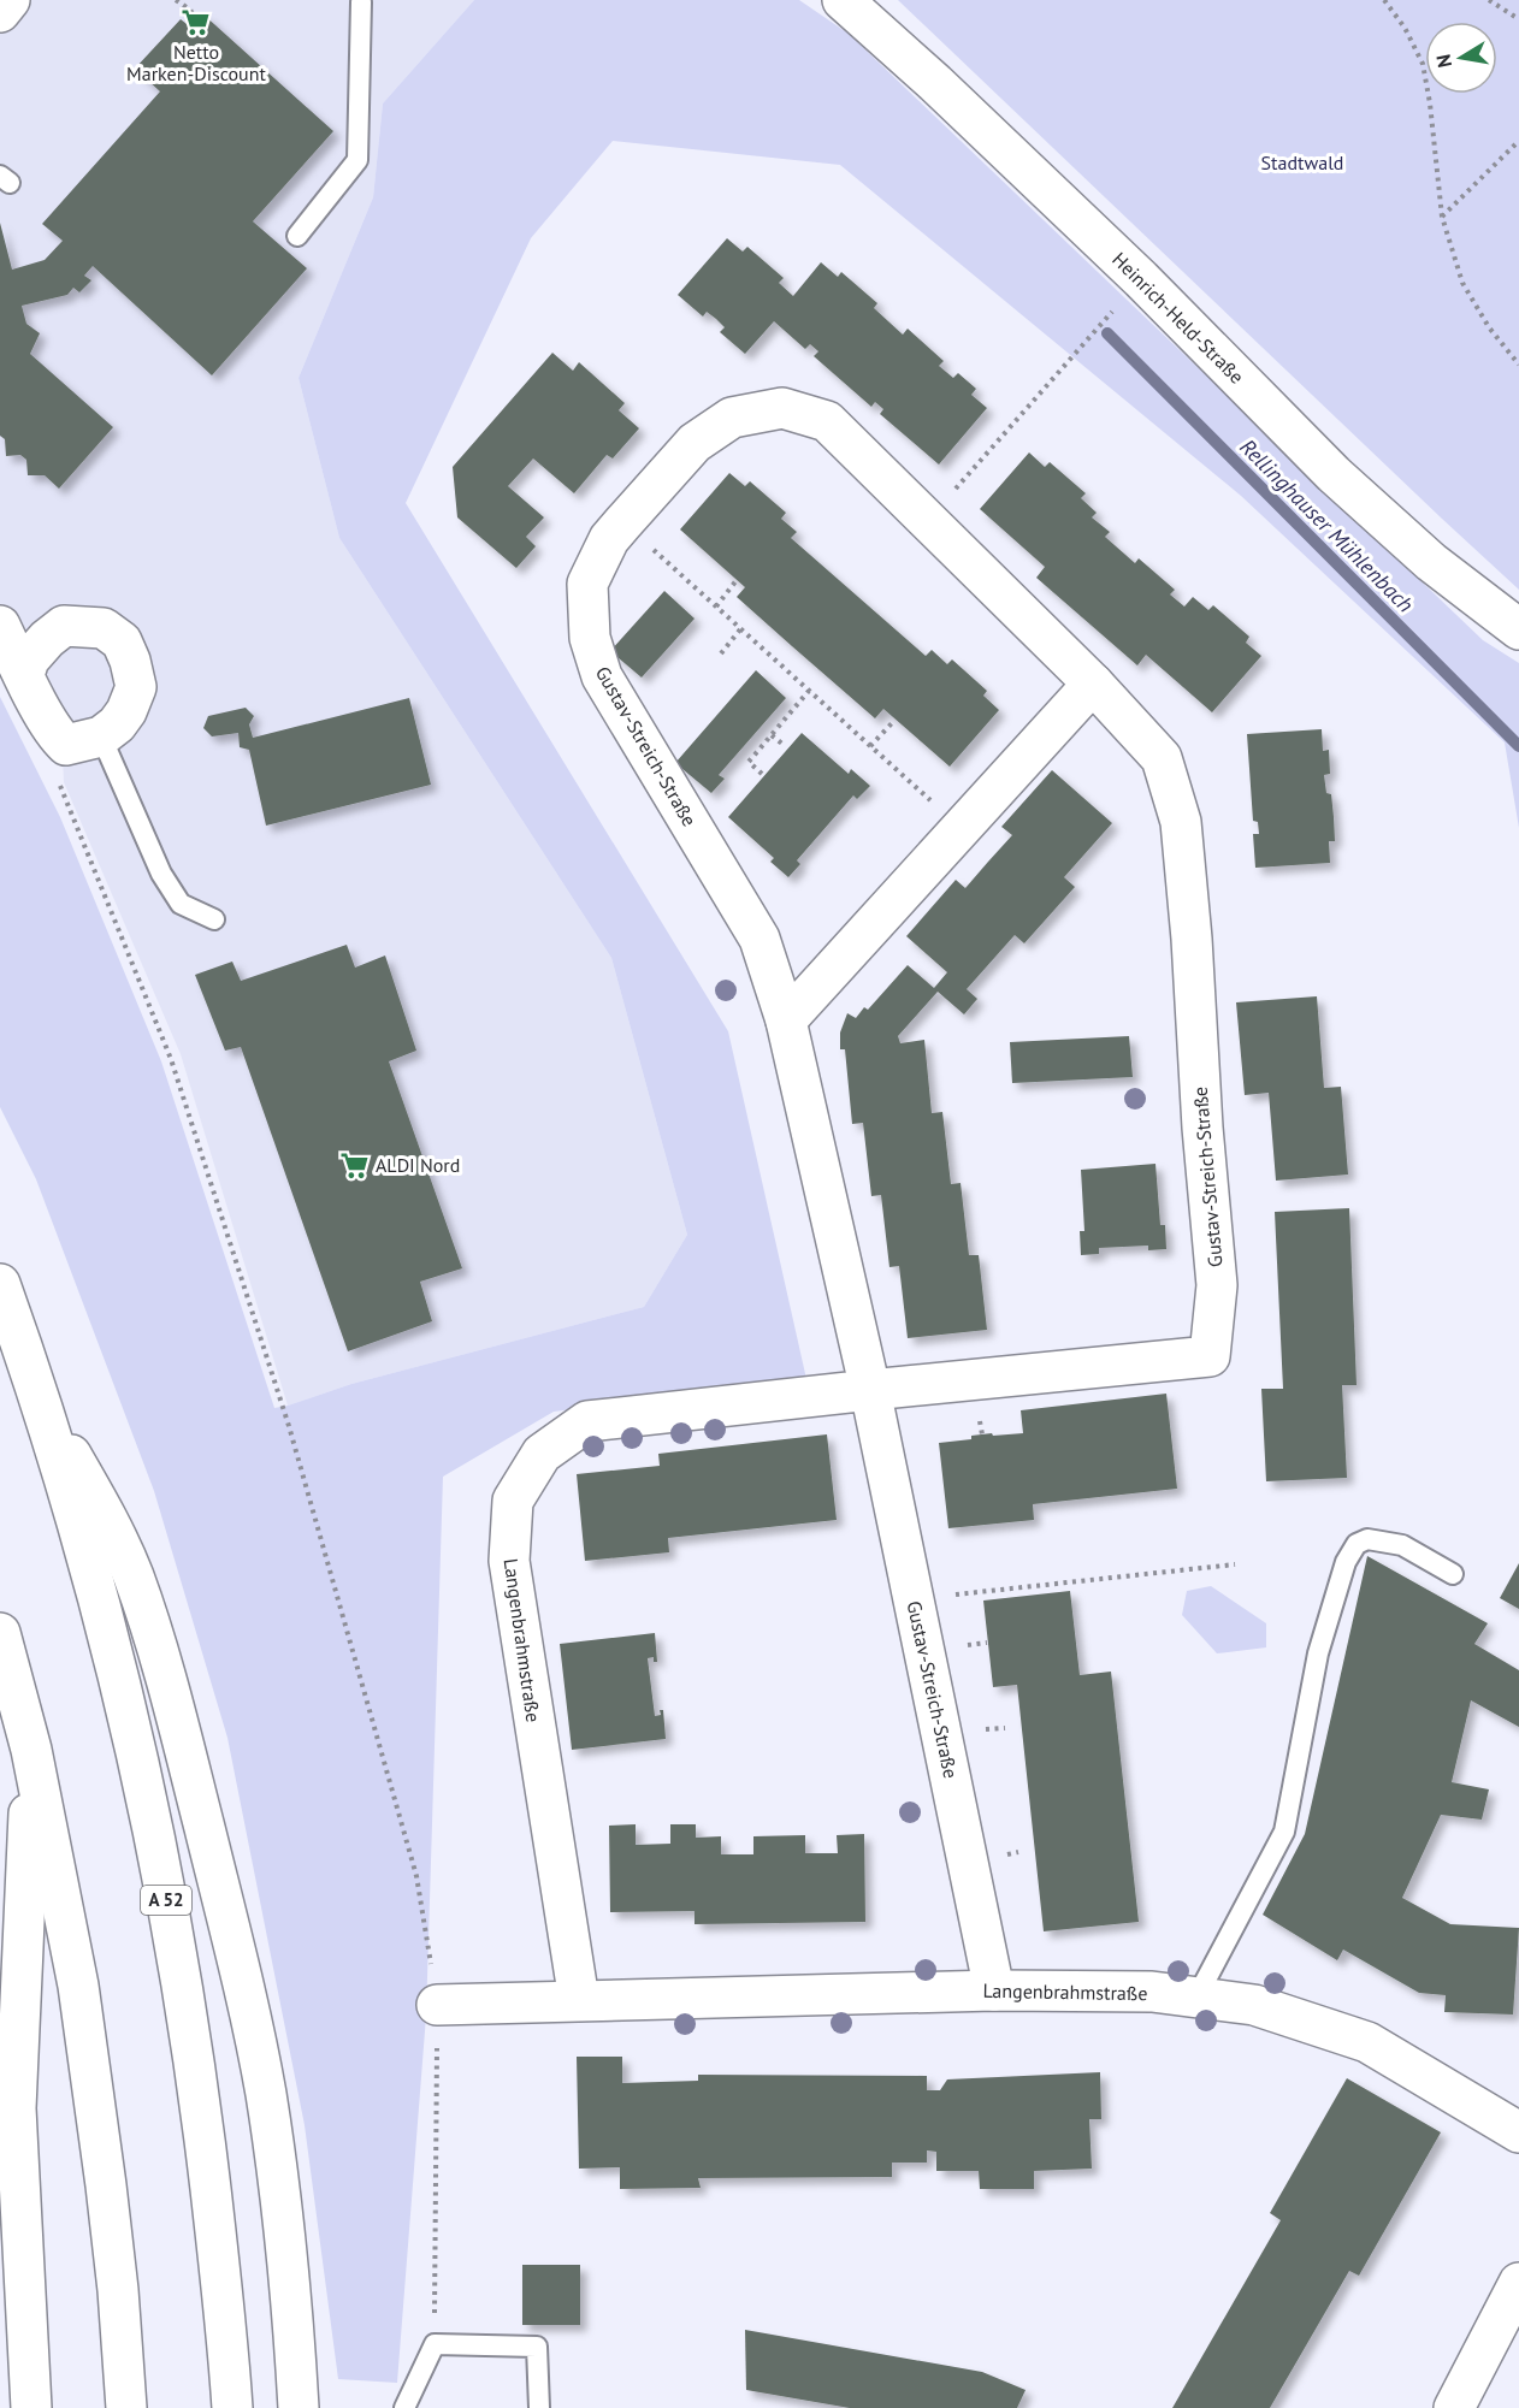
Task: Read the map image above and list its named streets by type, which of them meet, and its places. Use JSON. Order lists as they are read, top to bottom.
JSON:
{
  "streets": {
    "main road": [
      "Heinrich-Held-Straße",
      "Gustav-Streich-Straße",
      "Langenbrahmstraße",
      "A 52"
    ]
  },
  "crossings": [
    ["Gustav-Streich-Straße", "Langenbrahmstraße"]
  ],
  "water": ["Rellinghauser Mühlenbach"],
  "parks": ["Stadtwald"],
  "places": {
    "supermarket": ["Netto Marken-Discount", "ALDI Nord"]
  },
  "north": "left"
}
